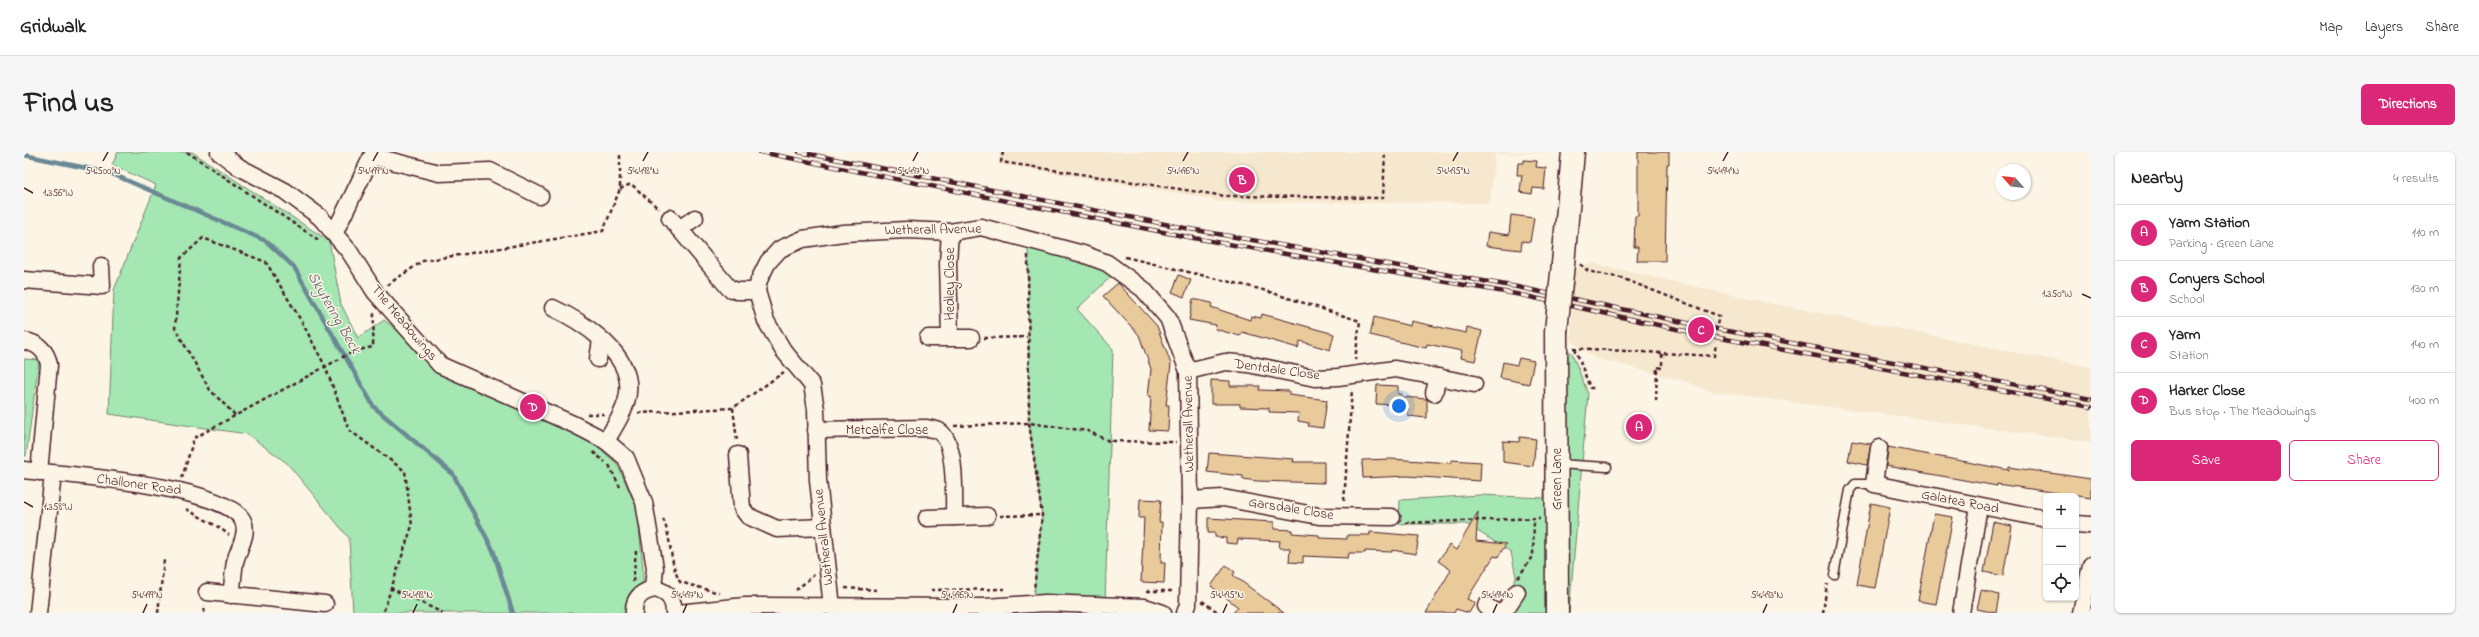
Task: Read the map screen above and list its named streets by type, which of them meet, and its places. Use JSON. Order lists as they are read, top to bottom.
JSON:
{
  "streets": {
    "main road": ["Green Lane"],
    "street": [
      "Wetherall Avenue",
      "Hedley Close",
      "The Meadowings",
      "Dentdale Close",
      "Metcalfe Close",
      "Challoner Road",
      "Galatea Road",
      "Garsdale Close"
    ]
  },
  "crossings": [
    ["Wetherall Avenue", "Hedley Close"],
    ["Wetherall Avenue", "Dentdale Close"],
    ["Wetherall Avenue", "Metcalfe Close"],
    ["Wetherall Avenue", "Garsdale Close"]
  ],
  "water": ["Skytering Beck"],
  "north": "top left",
  "page": {
    "header": "Gridwalk",
    "nav": ["Map", "Layers", "Share"],
    "title": "Find us",
    "buttons": [
      "Directions",
      ["Save", "Share"]
    ],
    "heading": ["Nearby", "4 results"],
    "pins": [
      "B",
      "C",
      "D",
      "A"
    ],
    "list": [
      {
        "mark": "A",
        "name": "Yarm Station",
        "note": "Parking · Green Lane",
        "value": "110 m"
      },
      {
        "mark": "B",
        "name": "Conyers School",
        "note": "School",
        "value": "130 m"
      },
      {
        "mark": "C",
        "name": "Yarm",
        "note": "Station",
        "value": "140 m"
      },
      {
        "mark": "D",
        "name": "Harker Close",
        "note": "Bus stop · The Meadowings",
        "value": "400 m"
      }
    ],
    "map_buttons": ["+", "−"]
  },
  "coordinates": [
    "54.500°N",
    "54.499°N",
    "54.498°N",
    "54.497°N",
    "54.496°N",
    "54.495°N",
    "54.494°N",
    "1.356°W",
    "1.350°W",
    "1.358°W",
    "54.493°N"
  ]
}
